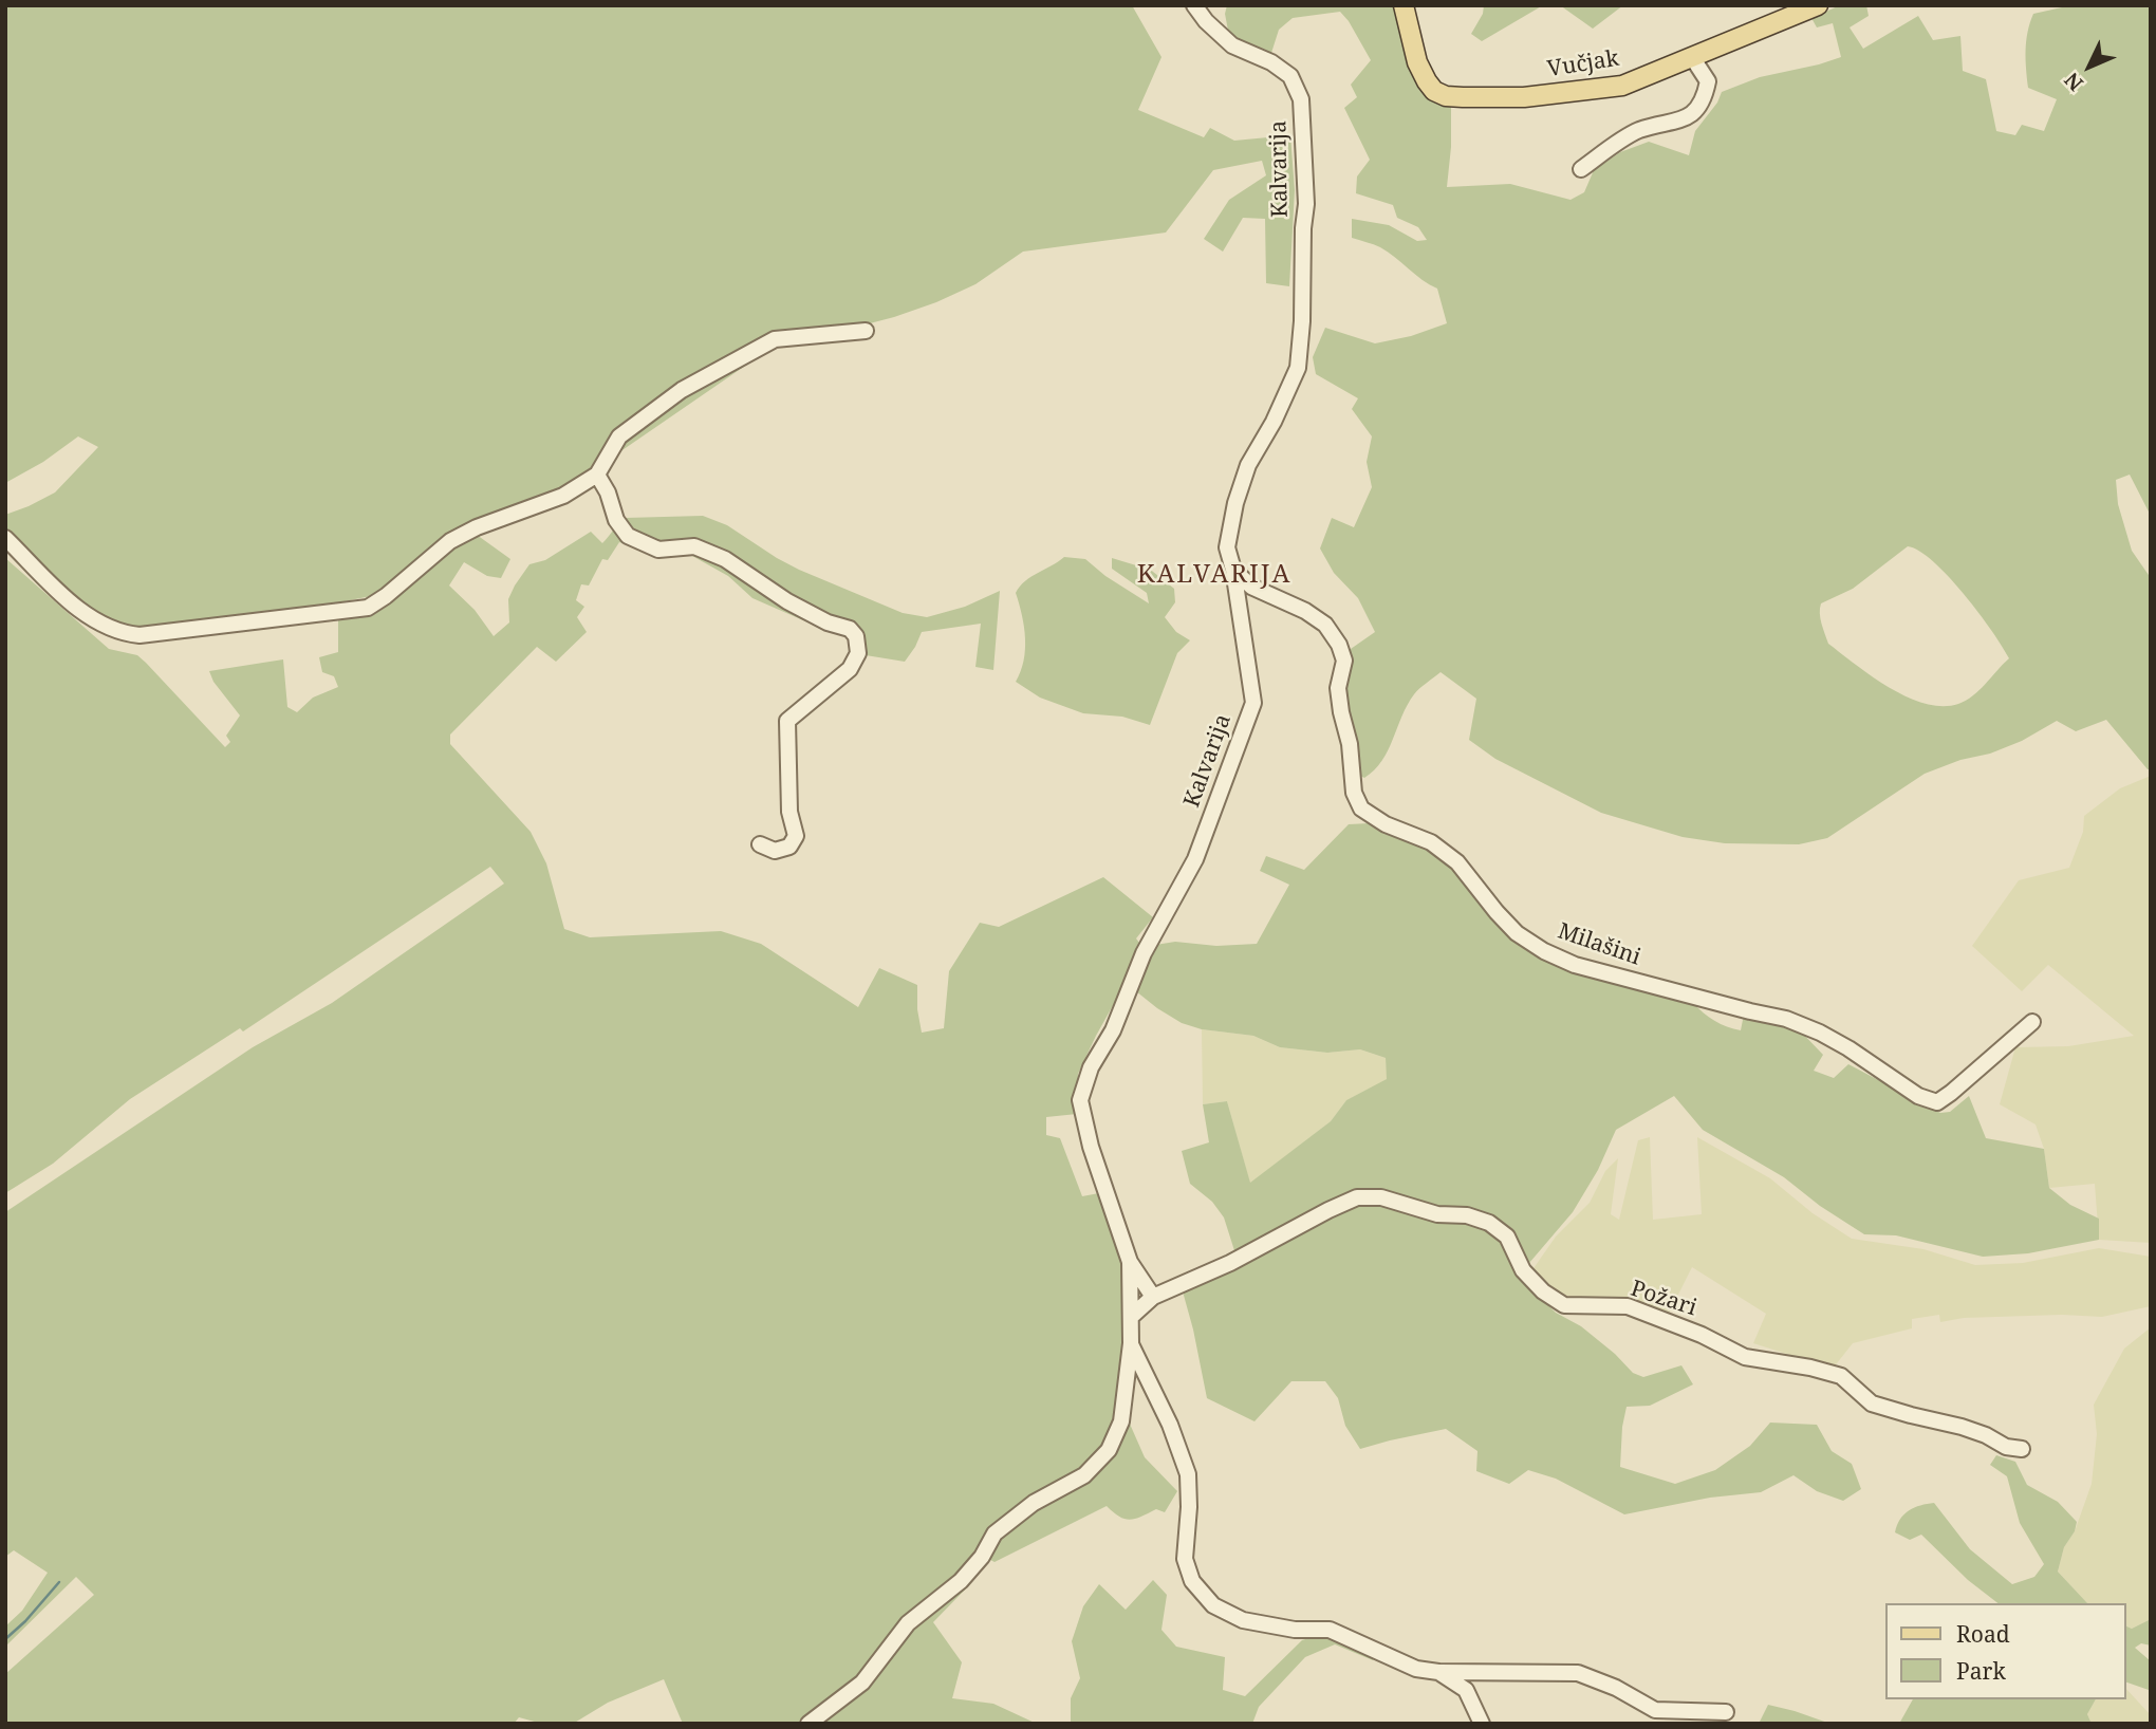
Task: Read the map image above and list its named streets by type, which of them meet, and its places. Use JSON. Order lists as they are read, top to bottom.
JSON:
{
  "streets": {
    "main road": ["Vučjak"],
    "street": ["Kalvarija", "Milašini", "Požari"]
  },
  "crossings": [
    ["Kalvarija", "Milašini"],
    ["Kalvarija", "Požari"]
  ],
  "districts": ["KALVARIJA"],
  "legend": ["Road", "Park"],
  "north": "bottom left"
}
